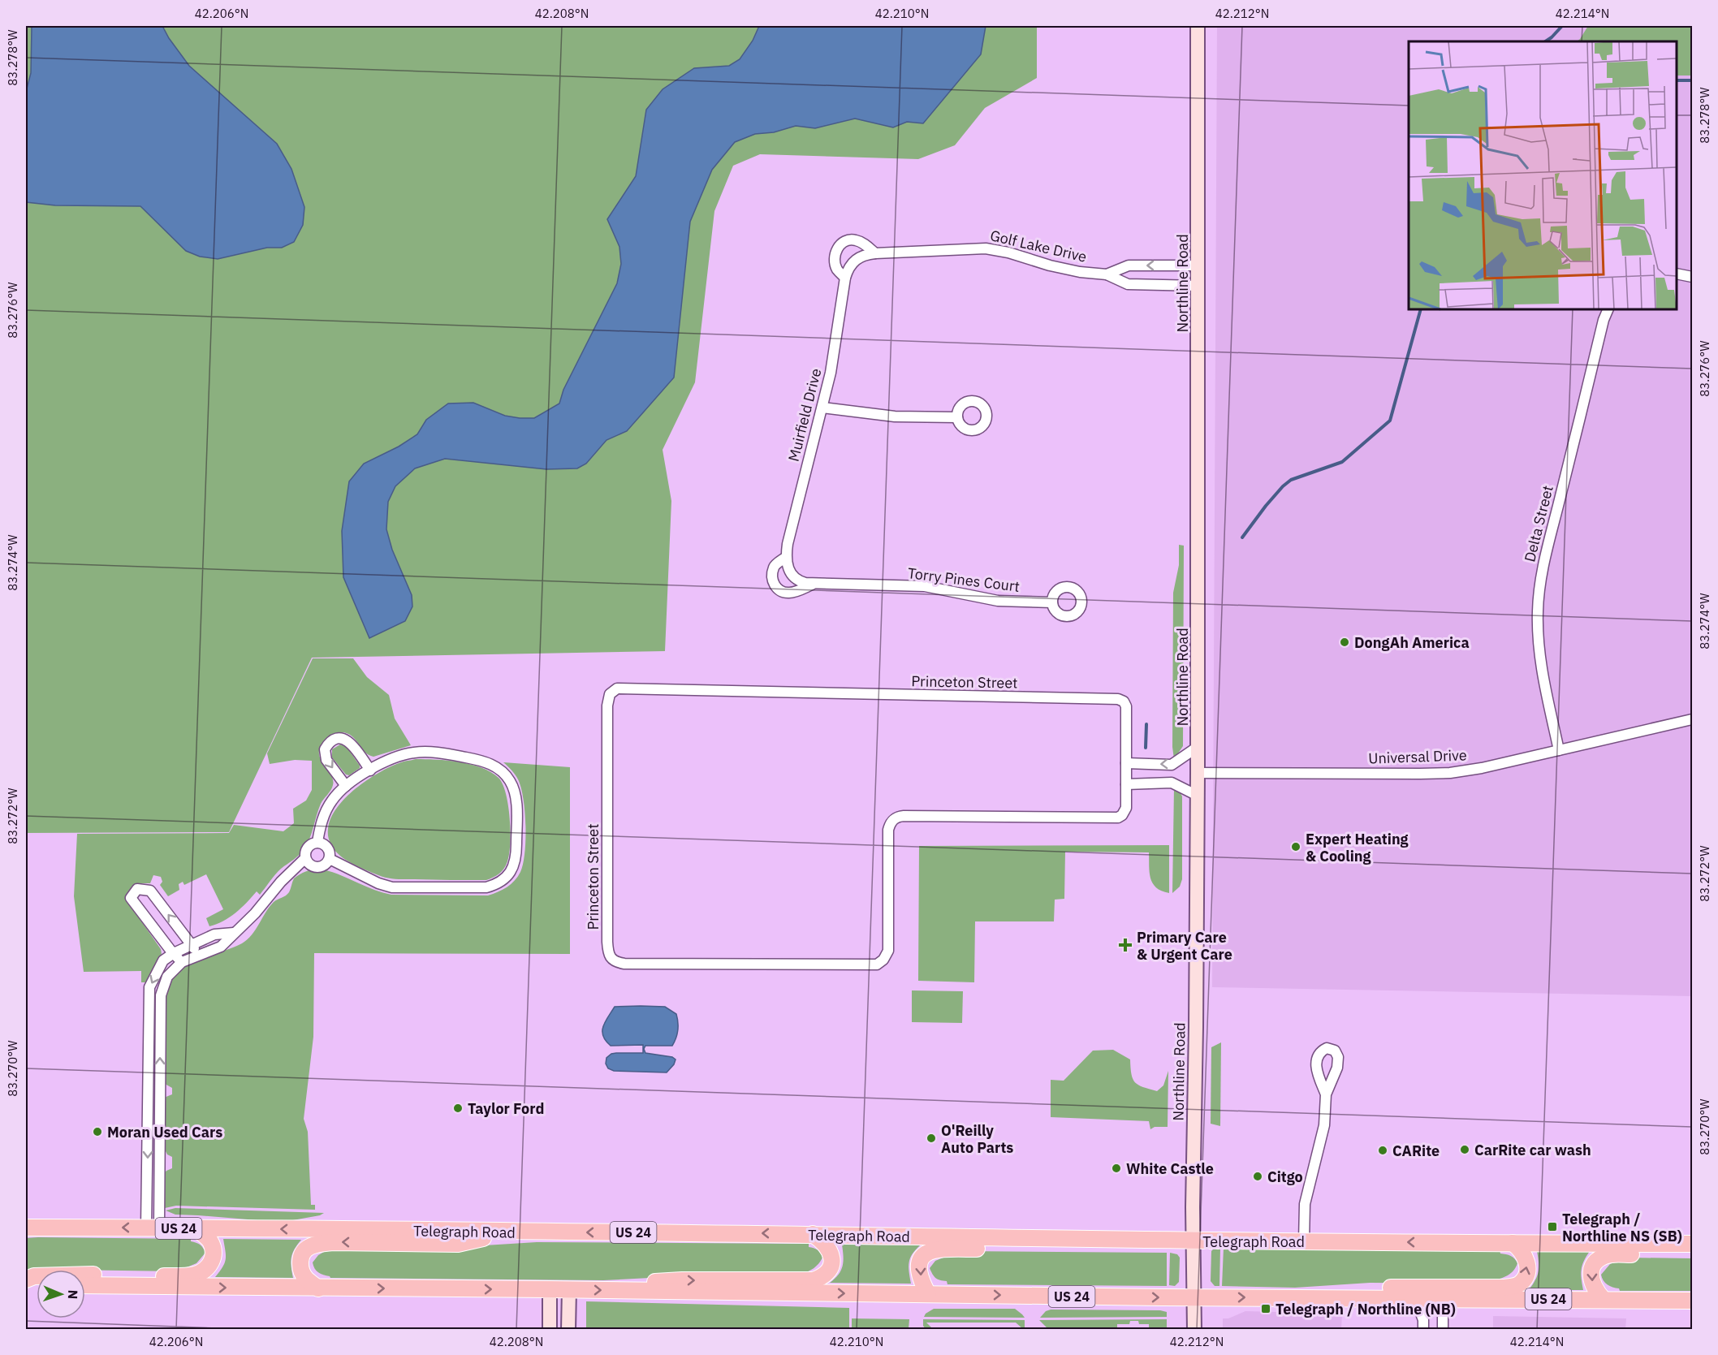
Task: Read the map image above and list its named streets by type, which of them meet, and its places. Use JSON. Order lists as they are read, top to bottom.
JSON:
{
  "streets": {
    "main road": ["Northline Road", "US 24", "Telegraph Road"],
    "street": [
      "Golf Lake Drive",
      "Muirfield Drive",
      "Delta Street",
      "Torry Pines Court",
      "Princeton Street",
      "Universal Drive"
    ]
  },
  "crossings": [
    ["Golf Lake Drive", "Northline Road"],
    ["Golf Lake Drive", "Muirfield Drive"],
    ["Northline Road", "Universal Drive"],
    ["Northline Road", "US 24"],
    ["Northline Road", "Telegraph Road"],
    ["Muirfield Drive", "Torry Pines Court"],
    ["Delta Street", "Universal Drive"]
  ],
  "places": {
    "other": [
      "DongAh America",
      "Expert Heating & Cooling",
      "Taylor Ford",
      "Moran Used Cars",
      "O'Reilly Auto Parts",
      "CarRite car wash",
      "CARite",
      "White Castle",
      "Citgo"
    ],
    "health": ["Primary Care & Urgent Care"],
    "transit": ["Telegraph / Northline NS (SB)", "Telegraph / Northline (NB)"]
  },
  "north": "right",
  "coordinates": [
    "42.206°N",
    "42.208°N",
    "42.210°N",
    "42.212°N",
    "42.214°N",
    "83.278°W",
    "83.276°W",
    "83.274°W",
    "83.272°W",
    "83.270°W"
  ]
}
